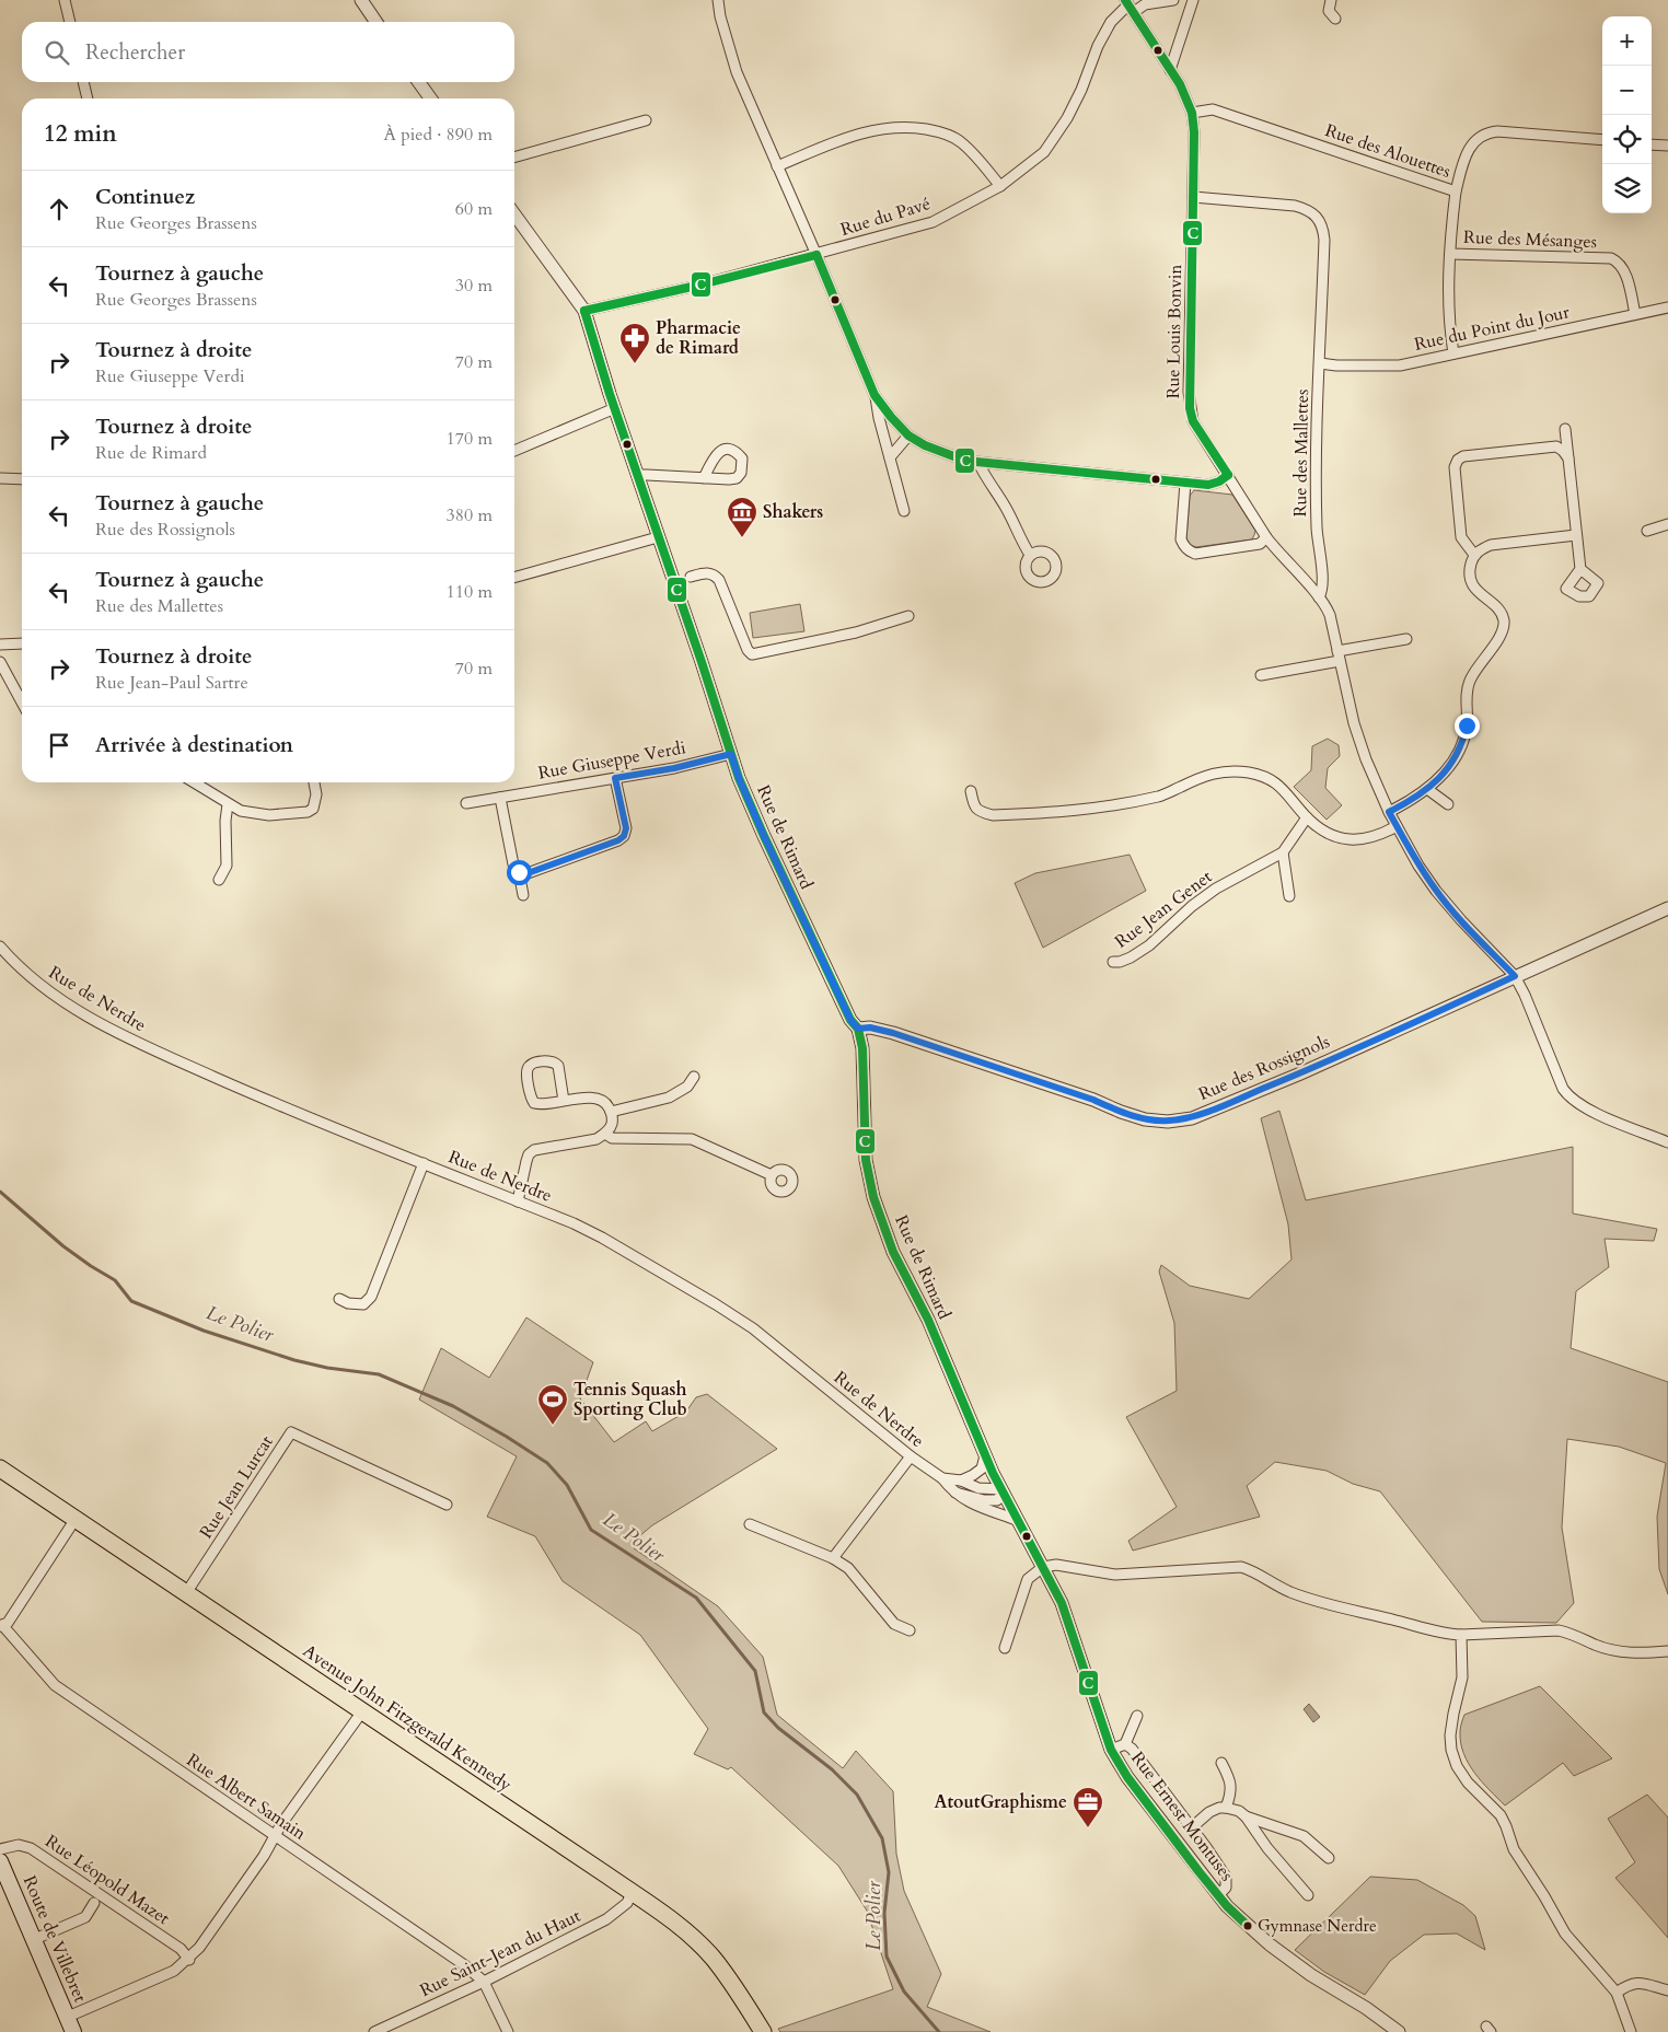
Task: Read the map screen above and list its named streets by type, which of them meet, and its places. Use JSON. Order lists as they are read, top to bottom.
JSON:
{
  "streets": {
    "main road": ["Avenue John Fitzgerald Kennedy", "Route de Villebret"],
    "street": [
      "Rue des Alouettes",
      "Rue du Pavé",
      "Rue des Mésanges",
      "Rue du Point du Jour",
      "Rue Louis Bonvin",
      "Rue des Mallettes",
      "Rue Giuseppe Verdi",
      "Rue de Rimard",
      "Rue Jean Genet",
      "Rue de Nerdre",
      "Rue des Rossignols",
      "Rue Jean Lurcat",
      "Rue Albert Samain",
      "Rue Ernest Montuses",
      "Rue Léopold Mazet",
      "Rue Saint-Jean du Haut"
    ]
  },
  "crossings": [
    ["Rue du Pavé", "Rue de Rimard"],
    ["Rue des Mésanges", "Rue du Point du Jour"],
    ["Rue du Point du Jour", "Rue des Mallettes"],
    ["Rue Louis Bonvin", "Rue des Mallettes"],
    ["Rue Giuseppe Verdi", "Rue de Rimard"],
    ["Rue de Rimard", "Rue de Nerdre"],
    ["Rue de Rimard", "Rue des Rossignols"],
    ["Rue de Rimard", "Rue Ernest Montuses"],
    ["Rue de Nerdre", "Rue Ernest Montuses"],
    ["Rue Jean Lurcat", "Avenue John Fitzgerald Kennedy"],
    ["Avenue John Fitzgerald Kennedy", "Rue Saint-Jean du Haut"],
    ["Rue Albert Samain", "Rue Saint-Jean du Haut"]
  ],
  "water": ["Le Polier"],
  "places": {
    "pharmacy": ["Pharmacie de Rimard"],
    "museum": ["Shakers"],
    "sports": ["Tennis Squash Sporting Club"],
    "office": ["AtoutGraphisme"],
    "other": ["Gymnase Nerdre"]
  },
  "lines": ["transit line C"],
  "page": {
    "map_buttons": ["+", "−"],
    "search": "Rechercher",
    "heading": ["12 min", "À pied · 890 m"],
    "list": [
      ["Continuez", "Rue Georges Brassens", "60 m"],
      ["Tournez à gauche", "Rue Georges Brassens", "30 m"],
      ["Tournez à droite", "Rue Giuseppe Verdi", "70 m"],
      ["Tournez à droite", "Rue de Rimard", "170 m"],
      ["Tournez à gauche", "Rue des Rossignols", "380 m"],
      ["Tournez à gauche", "Rue des Mallettes", "110 m"],
      ["Tournez à droite", "Rue Jean-Paul Sartre", "70 m"],
      "Arrivée à destination"
    ]
  }
}
